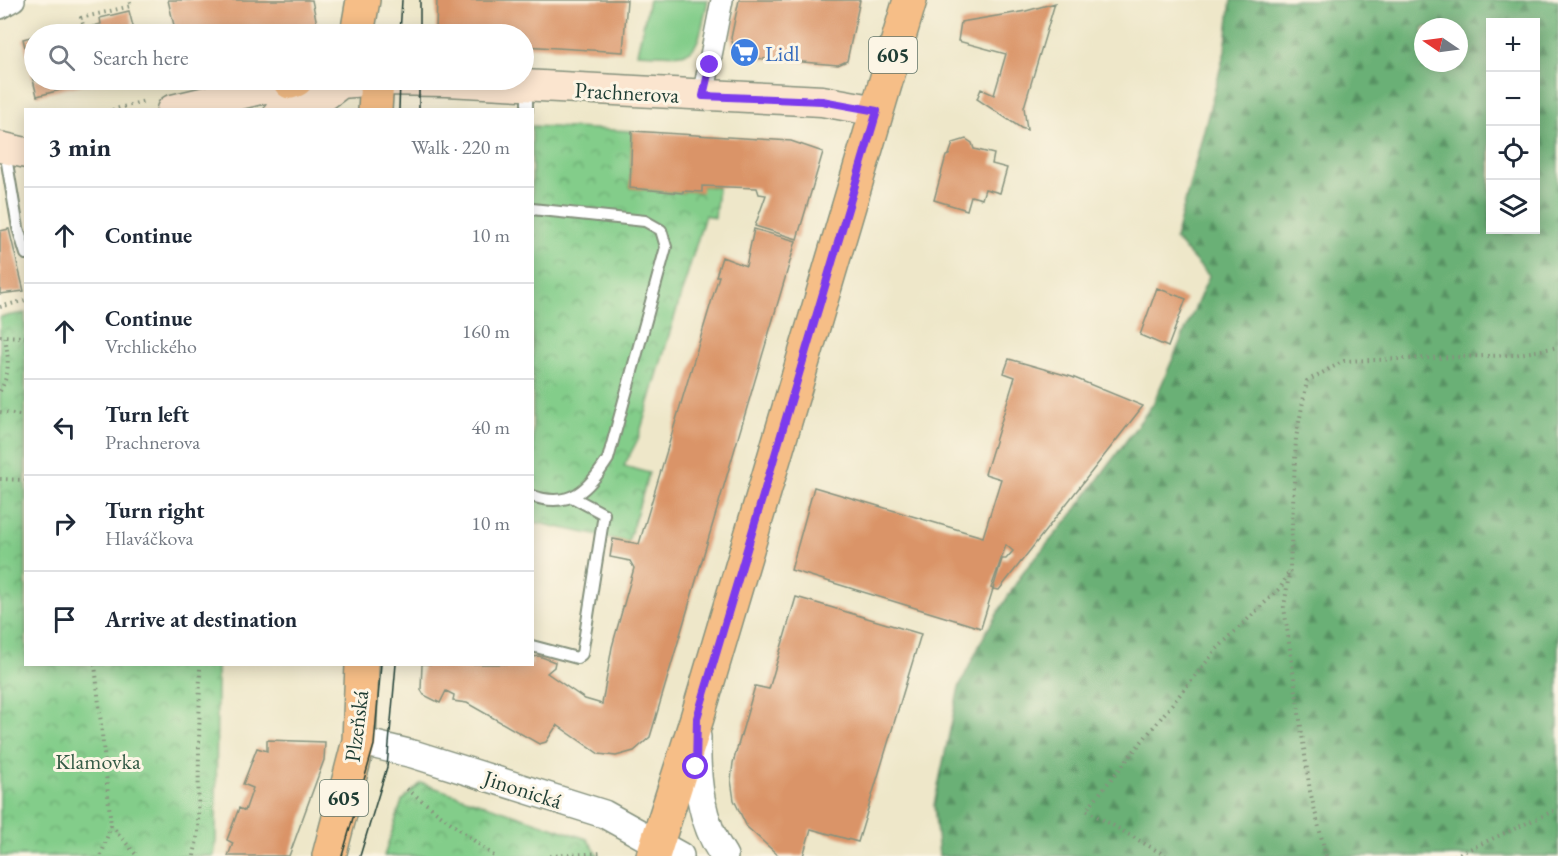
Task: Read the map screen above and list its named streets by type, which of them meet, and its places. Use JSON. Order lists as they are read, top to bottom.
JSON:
{
  "streets": {
    "main road": ["605", "Prachnerova", "Plzeňská"],
    "street": ["Jinonická"]
  },
  "crossings": [
    ["605", "Prachnerova"],
    ["605", "Jinonická"],
    ["Plzeňská", "Jinonická"]
  ],
  "parks": ["Klamovka"],
  "places": {
    "supermarket": ["Lidl"]
  },
  "north": "left",
  "page": {
    "map_buttons": ["+", "−"],
    "search": "Search here",
    "heading": ["3 min", "Walk · 220 m"],
    "list": [
      ["Continue", "10 m"],
      ["Continue", "Vrchlického", "160 m"],
      ["Turn left", "Prachnerova", "40 m"],
      ["Turn right", "Hlaváčkova", "10 m"],
      "Arrive at destination"
    ]
  }
}
